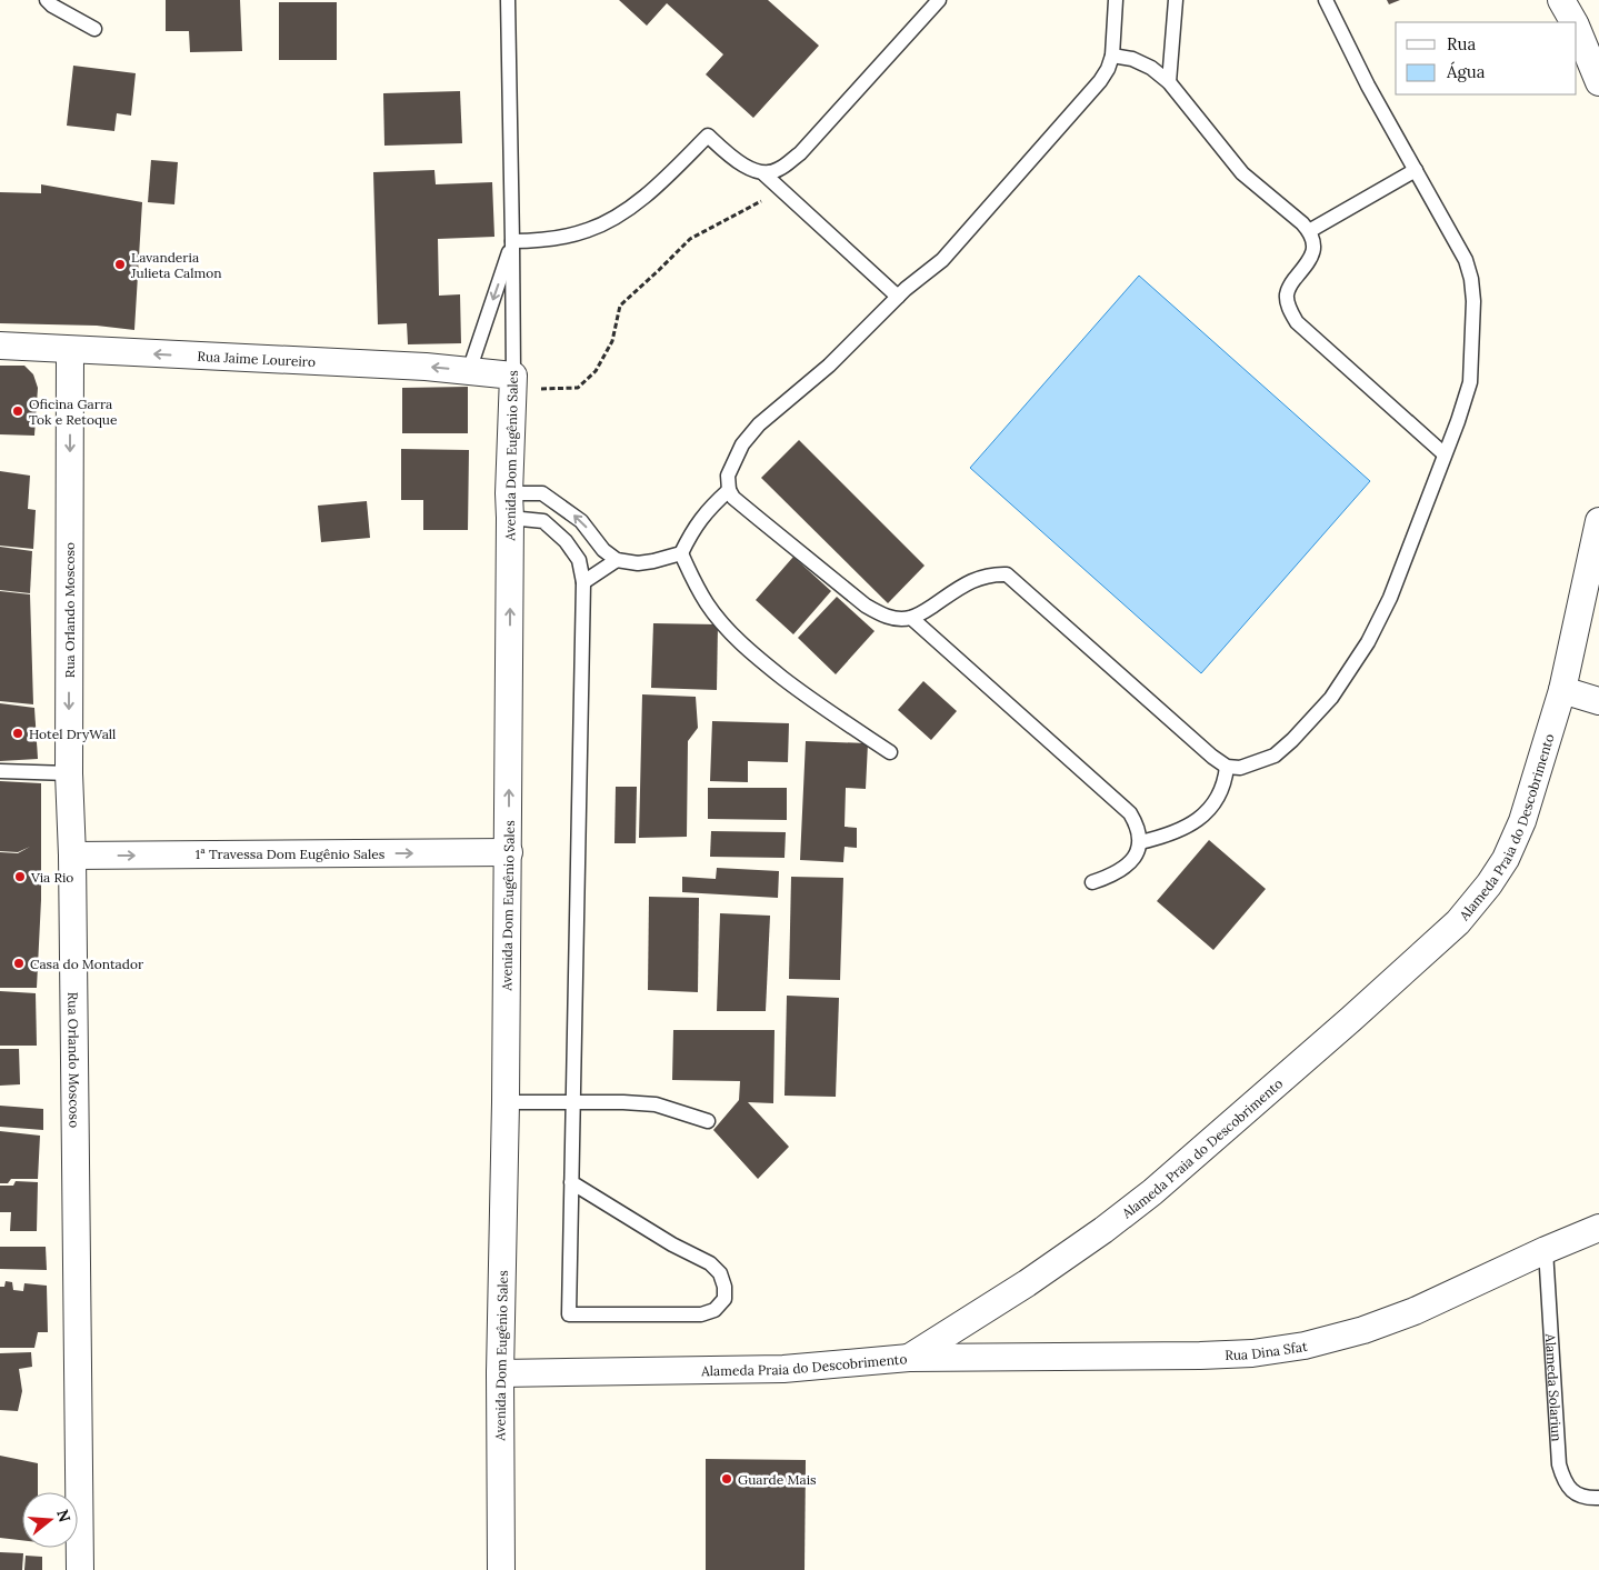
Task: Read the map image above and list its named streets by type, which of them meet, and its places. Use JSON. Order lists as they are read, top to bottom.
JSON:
{
  "streets": {
    "street": [
      "Rua Jaime Loureiro",
      "Avenida Dom Eugênio Sales",
      "Rua Orlando Moscoso",
      "Alameda Praia do Descobrimento",
      "1ª Travessa Dom Eugênio Sales",
      "Rua Dina Sfat"
    ],
    "lane": ["Alameda Solariun"]
  },
  "crossings": [
    ["Rua Jaime Loureiro", "Avenida Dom Eugênio Sales"],
    ["Rua Jaime Loureiro", "Rua Orlando Moscoso"],
    ["Avenida Dom Eugênio Sales", "Alameda Praia do Descobrimento"],
    ["Avenida Dom Eugênio Sales", "1ª Travessa Dom Eugênio Sales"],
    ["Rua Orlando Moscoso", "1ª Travessa Dom Eugênio Sales"],
    ["Alameda Praia do Descobrimento", "Rua Dina Sfat"],
    ["Rua Dina Sfat", "Alameda Solariun"]
  ],
  "one_way": ["Rua Jaime Loureiro", "1ª Travessa Dom Eugênio Sales"],
  "places": [
    "Lavanderia Julieta Calmon",
    "Oficina Garra Tok e Retoque",
    "Hotel DryWall",
    "Via Rio",
    "Casa do Montador",
    "Guarde Mais"
  ],
  "legend": ["Rua", "Água"],
  "north": "right"
}
